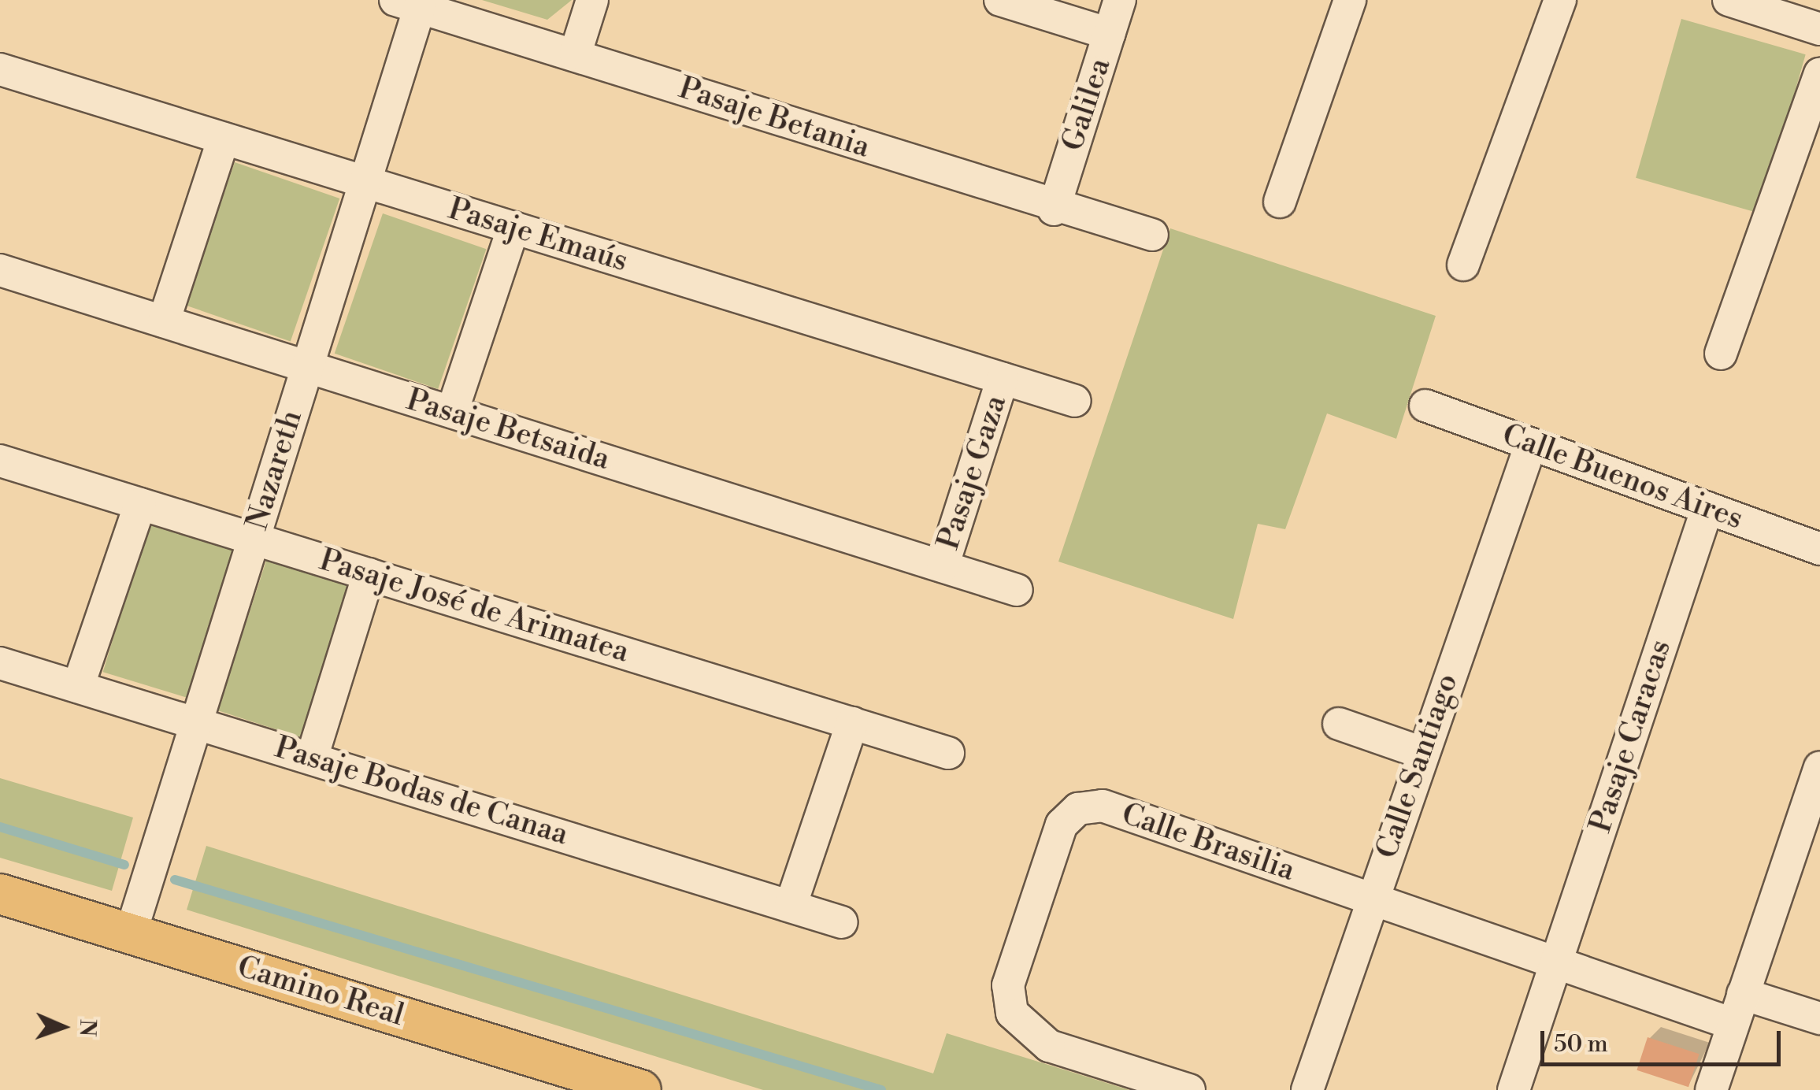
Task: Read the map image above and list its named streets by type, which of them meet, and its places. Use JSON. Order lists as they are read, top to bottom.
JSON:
{
  "streets": {
    "main road": ["Camino Real"],
    "street": [
      "Galilea",
      "Pasaje Betania",
      "Pasaje Emaús",
      "Pasaje Betsaida",
      "Nazareth",
      "Pasaje Gaza",
      "Calle Buenos Aires",
      "Pasaje José de Arimatea",
      "Pasaje Caracas",
      "Calle Santiago",
      "Pasaje Bodas de Canaa",
      "Calle Brasilia"
    ]
  },
  "crossings": [
    ["Galilea", "Pasaje Betania"],
    ["Pasaje Betania", "Nazareth"],
    ["Pasaje Emaús", "Nazareth"],
    ["Pasaje Emaús", "Pasaje Gaza"],
    ["Pasaje Betsaida", "Nazareth"],
    ["Pasaje Betsaida", "Pasaje Gaza"],
    ["Nazareth", "Pasaje José de Arimatea"],
    ["Nazareth", "Pasaje Bodas de Canaa"],
    ["Nazareth", "Camino Real"],
    ["Calle Buenos Aires", "Pasaje Caracas"],
    ["Calle Buenos Aires", "Calle Santiago"],
    ["Pasaje Caracas", "Calle Brasilia"],
    ["Calle Santiago", "Calle Brasilia"]
  ],
  "scale_bar": "50 m",
  "north": "right"
}
